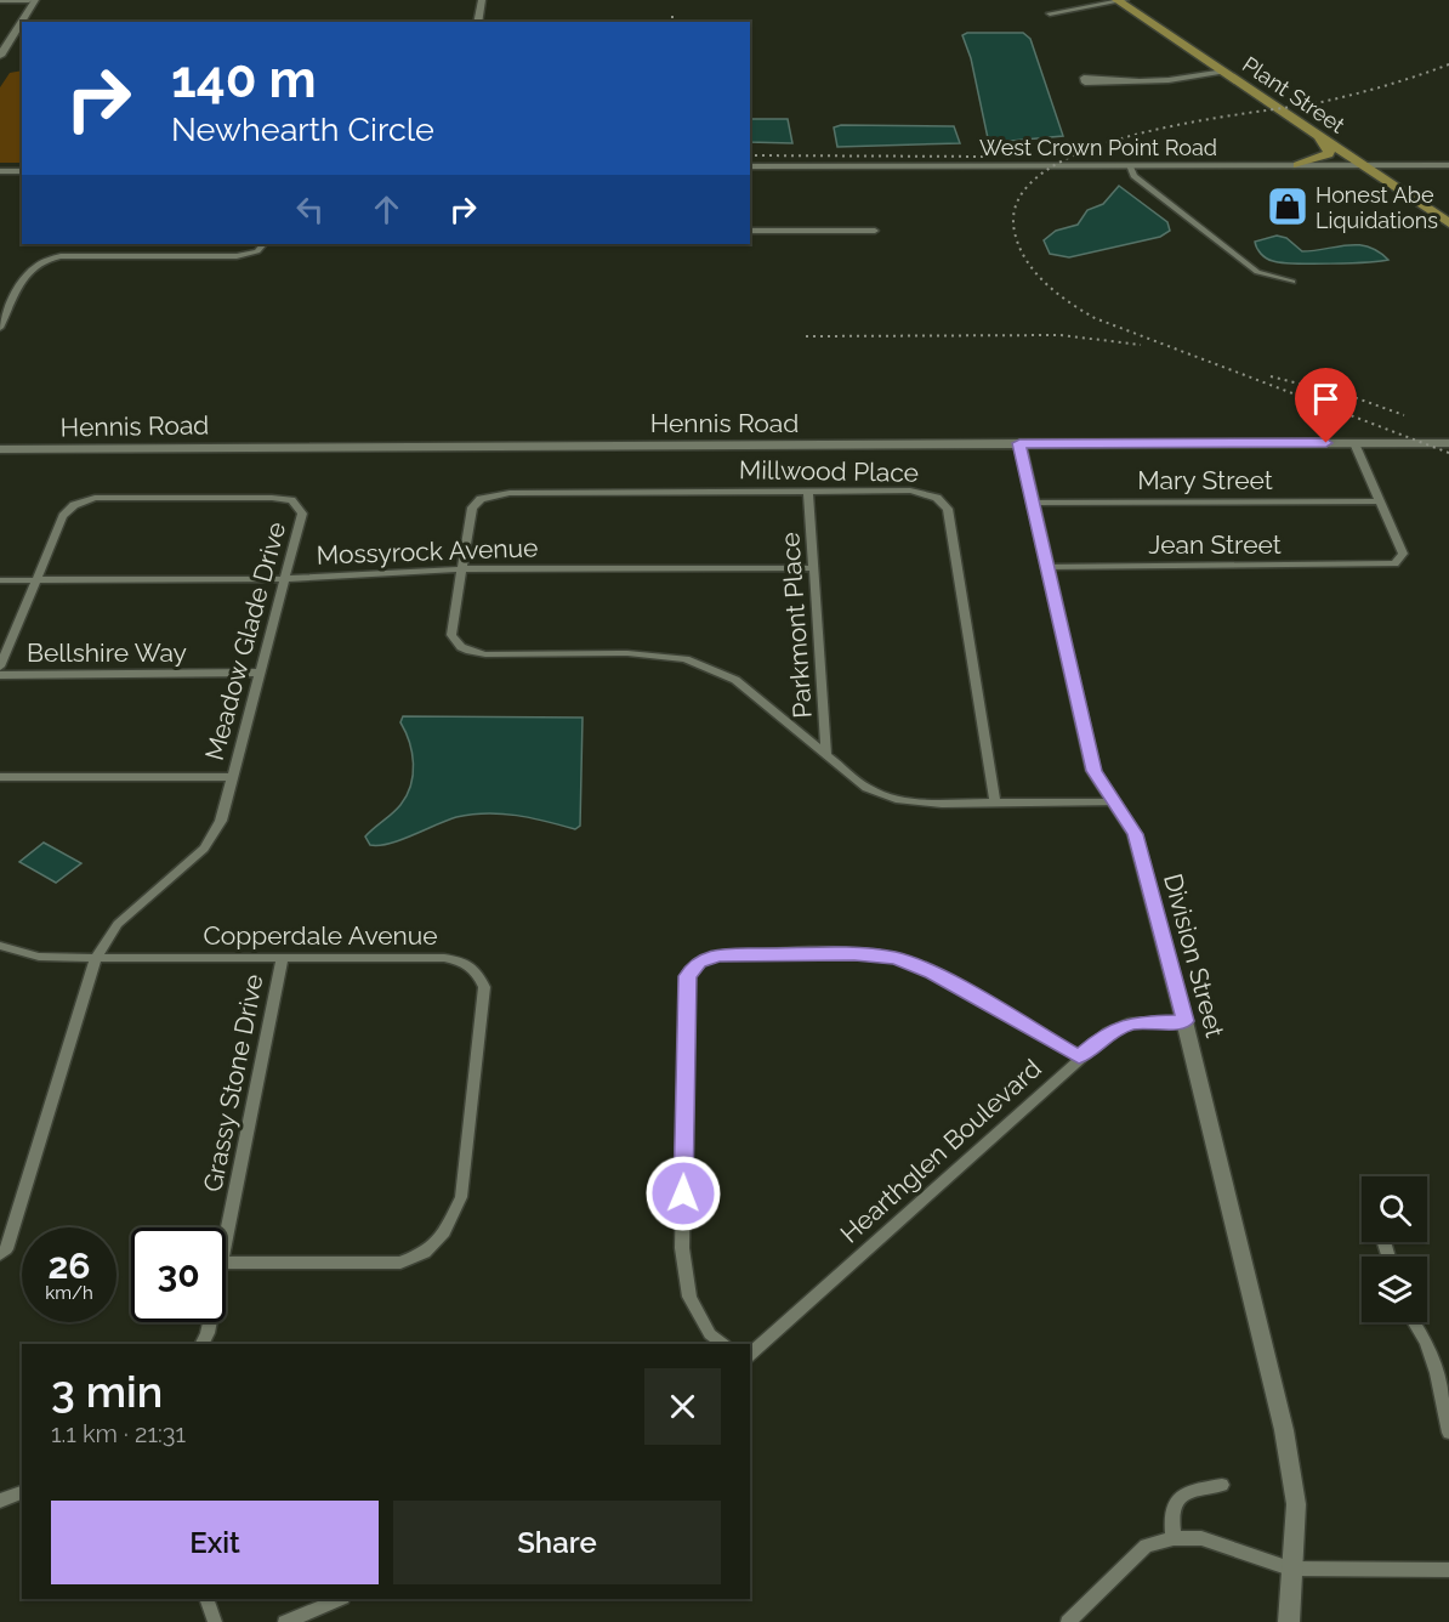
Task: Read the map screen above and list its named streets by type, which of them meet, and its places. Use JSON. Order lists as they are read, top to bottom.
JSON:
{
  "streets": {
    "main road": ["Plant Street"],
    "street": [
      "West Crown Point Road",
      "Hennis Road",
      "Millwood Place",
      "Mary Street",
      "Jean Street",
      "Mossyrock Avenue",
      "Parkmont Place",
      "Meadow Glade Drive",
      "Bellshire Way",
      "Copperdale Avenue",
      "Division Street",
      "Grassy Stone Drive",
      "Hearthglen Boulevard"
    ]
  },
  "crossings": [
    ["Plant Street", "West Crown Point Road"],
    ["Hennis Road", "Division Street"],
    ["Millwood Place", "Mossyrock Avenue"],
    ["Millwood Place", "Parkmont Place"],
    ["Mary Street", "Jean Street"],
    ["Mary Street", "Division Street"],
    ["Jean Street", "Division Street"],
    ["Mossyrock Avenue", "Parkmont Place"],
    ["Mossyrock Avenue", "Meadow Glade Drive"],
    ["Meadow Glade Drive", "Bellshire Way"],
    ["Meadow Glade Drive", "Copperdale Avenue"],
    ["Copperdale Avenue", "Grassy Stone Drive"],
    ["Division Street", "Hearthglen Boulevard"]
  ],
  "places": {
    "shop": ["Honest Abe Liquidations"]
  },
  "page": {
    "turn": ["140 m", "Newhearth Circle"],
    "speed": "26 km/h",
    "limit": "30",
    "heading": ["3 min", "1.1 km · 21:31"],
    "buttons": ["Exit", "Share"]
  }
}
